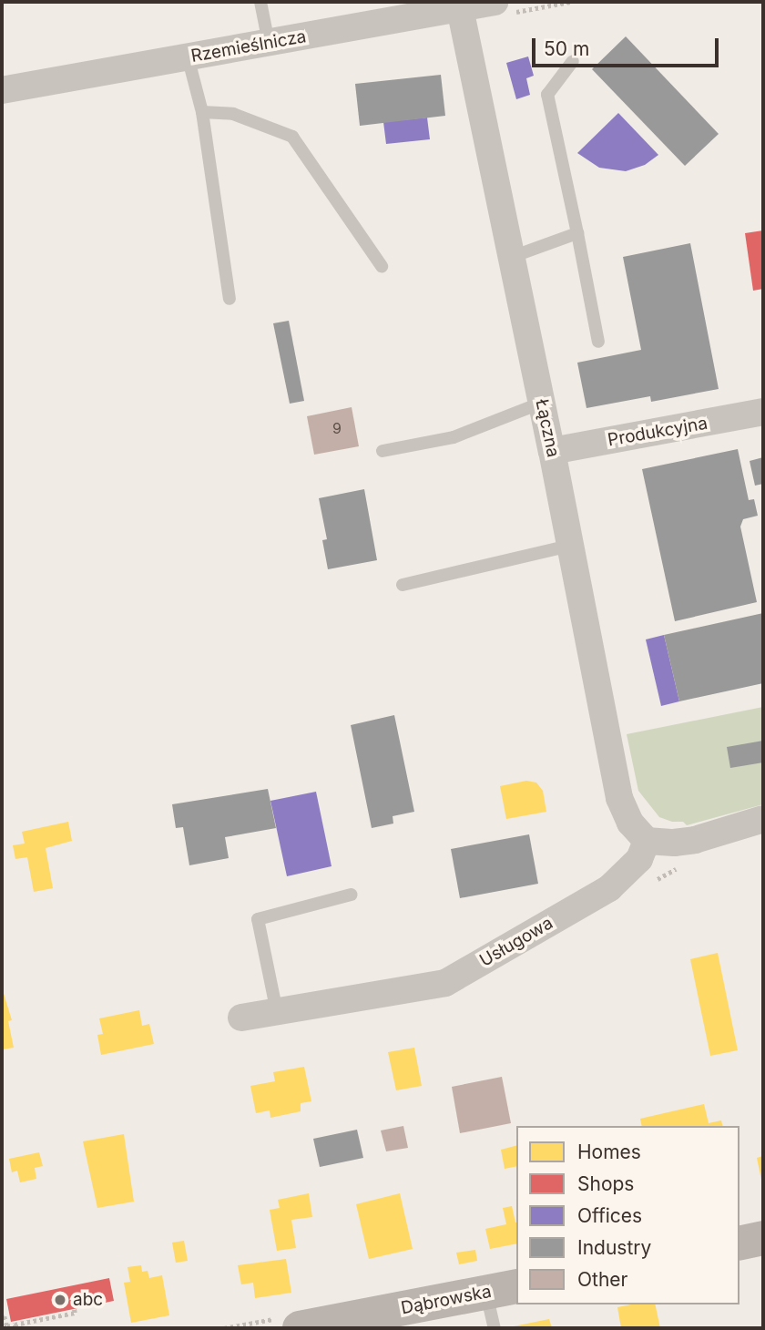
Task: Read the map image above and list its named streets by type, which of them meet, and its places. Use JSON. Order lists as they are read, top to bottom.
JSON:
{
  "streets": {
    "street": [
      "Rzemieślnicza",
      "Łączna",
      "Produkcyjna",
      "Usługowa",
      "Dąbrowska"
    ]
  },
  "crossings": [
    ["Rzemieślnicza", "Łączna"],
    ["Łączna", "Produkcyjna"],
    ["Łączna", "Usługowa"]
  ],
  "places": ["abc"],
  "house_numbers": ["9"],
  "legend": [
    "Homes",
    "Shops",
    "Offices",
    "Industry",
    "Other"
  ],
  "scale_bar": "50 m"
}
